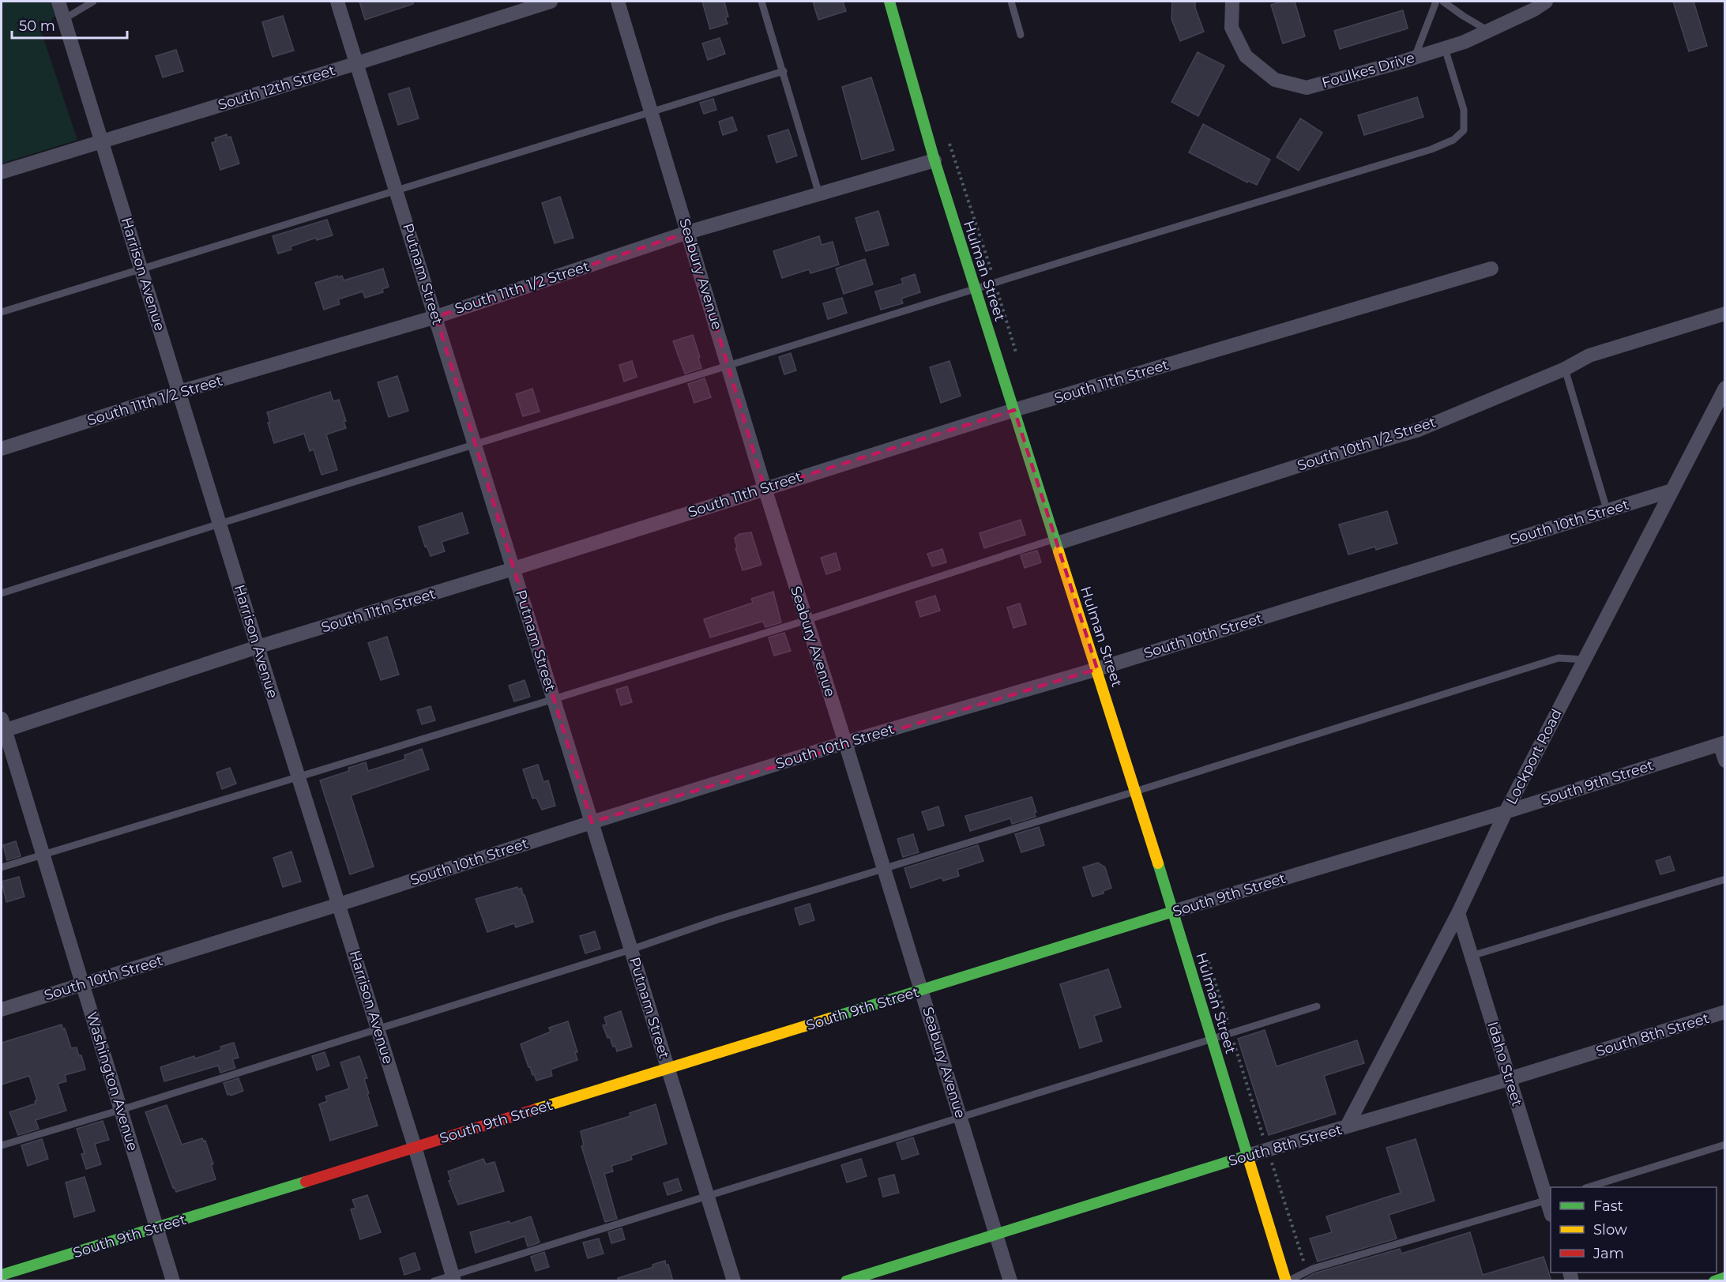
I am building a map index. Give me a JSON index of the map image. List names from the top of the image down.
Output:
{
  "streets": {
    "street": [
      "Foulkes Drive",
      "South 12th Street",
      "Hulman Street",
      "Harrison Avenue",
      "Putnam Street",
      "Seabury Avenue",
      "South 11th 1/2 Street",
      "South 11th Street",
      "South 10th 1/2 Street",
      "South 10th Street",
      "Lockport Road",
      "South 9th Street",
      "South 8th Street",
      "Idaho Street",
      "Washington Avenue"
    ]
  },
  "crossings": [
    ["South 12th Street", "Harrison Avenue"],
    ["South 12th Street", "Putnam Street"],
    ["Hulman Street", "South 11th 1/2 Street"],
    ["Hulman Street", "South 11th Street"],
    ["Hulman Street", "South 10th 1/2 Street"],
    ["Hulman Street", "South 10th Street"],
    ["Hulman Street", "South 9th Street"],
    ["Hulman Street", "South 8th Street"],
    ["Harrison Avenue", "South 11th 1/2 Street"],
    ["Harrison Avenue", "South 11th Street"],
    ["Harrison Avenue", "South 10th Street"],
    ["Harrison Avenue", "South 9th Street"],
    ["Putnam Street", "South 11th 1/2 Street"],
    ["Putnam Street", "South 11th Street"],
    ["Putnam Street", "South 10th Street"],
    ["Putnam Street", "South 9th Street"],
    ["Seabury Avenue", "South 11th 1/2 Street"],
    ["Seabury Avenue", "South 11th Street"],
    ["Seabury Avenue", "South 10th Street"],
    ["Seabury Avenue", "South 9th Street"],
    ["Seabury Avenue", "South 8th Street"],
    ["South 11th Street", "Washington Avenue"],
    ["South 10th Street", "Lockport Road"],
    ["South 10th Street", "Washington Avenue"],
    ["Lockport Road", "South 9th Street"],
    ["Lockport Road", "South 8th Street"],
    ["Lockport Road", "Idaho Street"],
    ["South 9th Street", "Washington Avenue"],
    ["South 8th Street", "Idaho Street"]
  ],
  "legend": ["Fast", "Slow", "Jam"],
  "scale_bar": "50 m"
}
